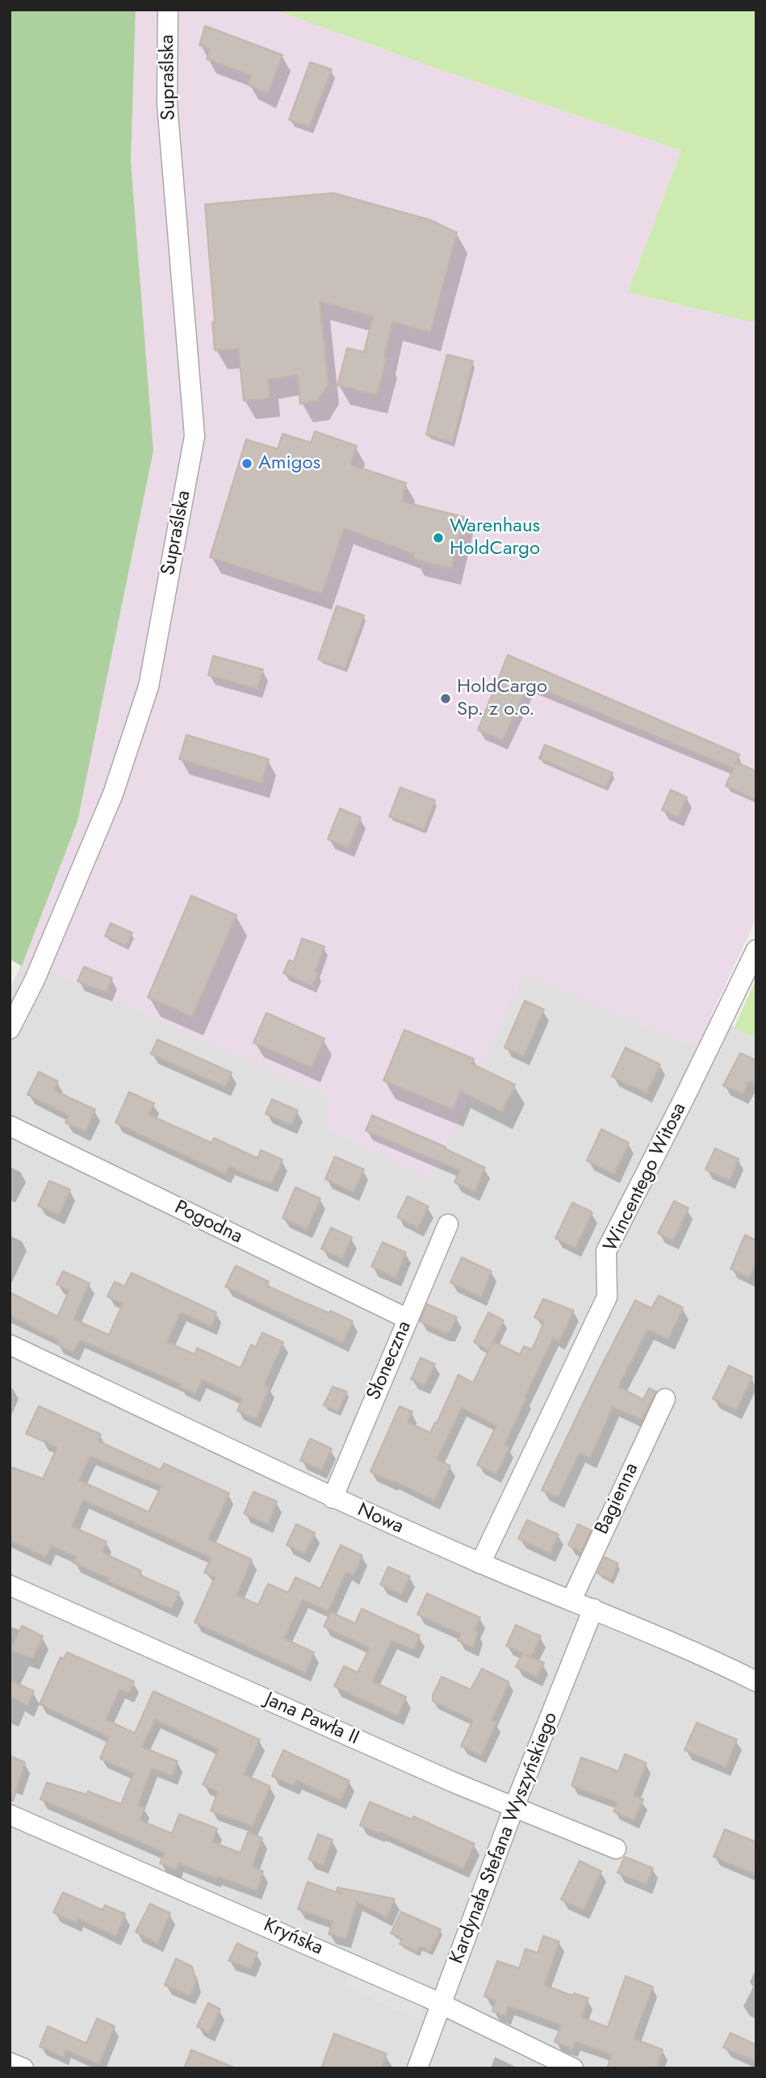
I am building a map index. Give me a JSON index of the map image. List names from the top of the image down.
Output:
{
  "streets": {
    "street": [
      "Supraślska",
      "Wincentego Witosa",
      "Pogodna",
      "Słoneczna",
      "Bagienna",
      "Nowa",
      "Jana Pawła II",
      "Kardynała Stefana Wyszyńskiego",
      "Kryńska"
    ]
  },
  "crossings": [
    ["Wincentego Witosa", "Nowa"],
    ["Pogodna", "Słoneczna"],
    ["Słoneczna", "Nowa"],
    ["Bagienna", "Nowa"],
    ["Nowa", "Kardynała Stefana Wyszyńskiego"],
    ["Jana Pawła II", "Kardynała Stefana Wyszyńskiego"],
    ["Kardynała Stefana Wyszyńskiego", "Kryńska"]
  ],
  "places": ["Amigos", "Warenhaus HoldCargo", "HoldCargo Sp. z o.o."]
}
